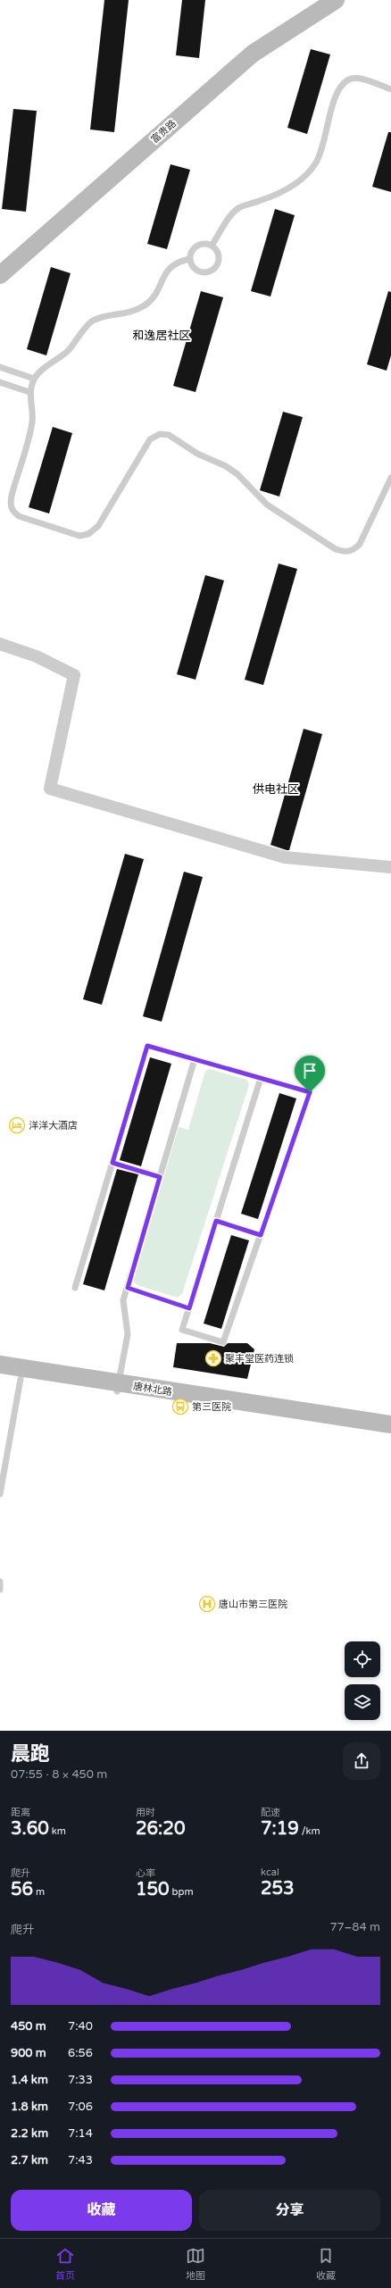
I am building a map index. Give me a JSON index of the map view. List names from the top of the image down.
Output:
{
  "streets": {
    "main road": ["富贵路", "唐林北路"]
  },
  "districts": ["和逸居社区", "供电社区"],
  "places": {
    "hotel": ["洋洋大酒店"],
    "pharmacy": ["聚丰堂医药连锁"],
    "bus stop": ["第三医院"],
    "hospital": ["唐山市第三医院"]
  },
  "page": {
    "heading": ["晨跑", "07:55 · 8 × 450 m"],
    "stats": [
      ["距离", "3.60 km"],
      ["用时", "26:20"],
      ["配速", "7:19 /km"],
      ["爬升", "56 m"],
      ["心率", "150 bpm"],
      ["kcal", "253"]
    ],
    "chart": ["爬升", "77–84 m"],
    "list": [
      {
        "name": "450 m",
        "note": "7:40"
      },
      {
        "name": "900 m",
        "note": "6:56"
      },
      {
        "name": "1.4 km",
        "note": "7:33"
      },
      {
        "name": "1.8 km",
        "note": "7:06"
      },
      {
        "name": "2.2 km",
        "note": "7:14"
      },
      {
        "name": "2.7 km",
        "note": "7:43"
      }
    ],
    "buttons": ["收藏", "分享"],
    "tabs": ["首页", "地图", "收藏"]
  }
}
